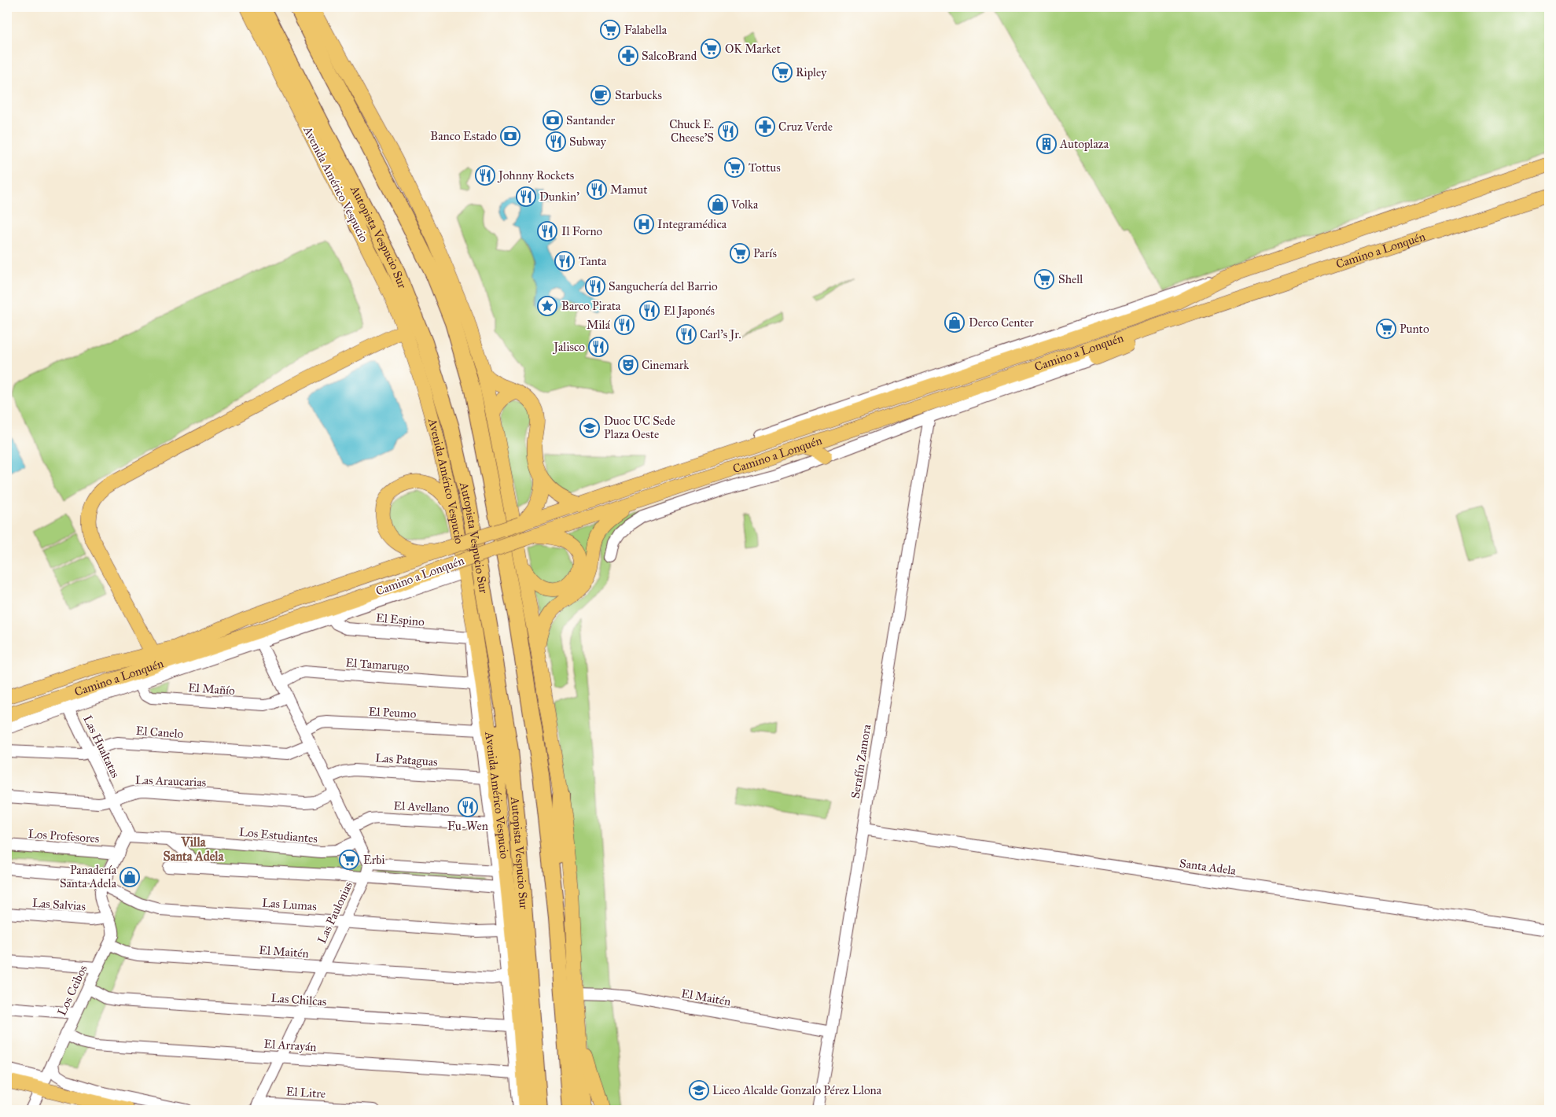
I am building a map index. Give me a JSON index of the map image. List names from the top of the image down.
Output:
{
  "streets": {
    "highway": ["Autopista Vespucio Sur"],
    "main road": ["Avenida Américo Vespucio", "Camino a Lonquén"],
    "street": [
      "El Espino",
      "El Tamarugo",
      "El Mañío",
      "El Peumo",
      "El Canelo",
      "Las Hualtatas",
      "Las Pataguas",
      "Serafín Zamora",
      "Las Araucarias",
      "El Avellano",
      "Los Estudiantes",
      "Los Profesores",
      "Santa Adela",
      "Las Salvias",
      "Las Lumas",
      "Las Paulonias",
      "El Maitén",
      "Los Ceibos",
      "Las Chilcas",
      "El Arrayán",
      "El Litre"
    ]
  },
  "crossings": [
    ["Avenida Américo Vespucio", "Camino a Lonquén"],
    ["Avenida Américo Vespucio", "El Espino"],
    ["Avenida Américo Vespucio", "El Tamarugo"],
    ["Avenida Américo Vespucio", "El Peumo"],
    ["Avenida Américo Vespucio", "Las Pataguas"],
    ["Avenida Américo Vespucio", "El Avellano"],
    ["Avenida Américo Vespucio", "Las Lumas"],
    ["Avenida Américo Vespucio", "El Maitén"],
    ["Avenida Américo Vespucio", "Las Chilcas"],
    ["Avenida Américo Vespucio", "El Arrayán"],
    ["Camino a Lonquén", "El Espino"],
    ["Camino a Lonquén", "El Mañío"],
    ["Camino a Lonquén", "Las Hualtatas"],
    ["Camino a Lonquén", "Serafín Zamora"],
    ["El Canelo", "Las Hualtatas"],
    ["Las Hualtatas", "Las Araucarias"],
    ["Las Hualtatas", "Los Estudiantes"],
    ["Serafín Zamora", "Santa Adela"],
    ["Serafín Zamora", "El Maitén"],
    ["Las Salvias", "Los Ceibos"],
    ["Las Lumas", "Las Paulonias"],
    ["Las Lumas", "Los Ceibos"],
    ["Las Paulonias", "El Maitén"],
    ["Las Paulonias", "Las Chilcas"],
    ["Las Paulonias", "El Arrayán"],
    ["Las Paulonias", "El Litre"],
    ["El Maitén", "Los Ceibos"],
    ["Los Ceibos", "Las Chilcas"],
    ["Los Ceibos", "El Arrayán"]
  ],
  "districts": ["Villa Santa Adela"],
  "places": {
    "supermarket": [
      "Falabella",
      "OK Market",
      "Ripley",
      "Tottus",
      "París",
      "Shell",
      "Punto",
      "Erbi"
    ],
    "pharmacy": ["SalcoBrand", "Cruz Verde"],
    "cafe": ["Starbucks"],
    "bank": ["Santander", "Banco Estado"],
    "restaurant": [
      "Chuck E. Cheese'S",
      "Subway",
      "Johnny Rockets",
      "Mamut",
      "Dunkin'",
      "Il Forno",
      "Tanta",
      "Sanguchería del Barrio",
      "El Japonés",
      "Milá",
      "Carl's Jr.",
      "Jalisco",
      "Fu-Wen"
    ],
    "building": ["Autoplaza"],
    "shop": ["Volka", "Derco Center", "Panadería Santa Adela"],
    "hospital": ["Integramédica"],
    "place": ["Barco Pirata"],
    "theatre": ["Cinemark"],
    "school or university": ["Duoc UC Sede Plaza Oeste", "Liceo Alcalde Gonzalo Pérez Llona"]
  }
}
